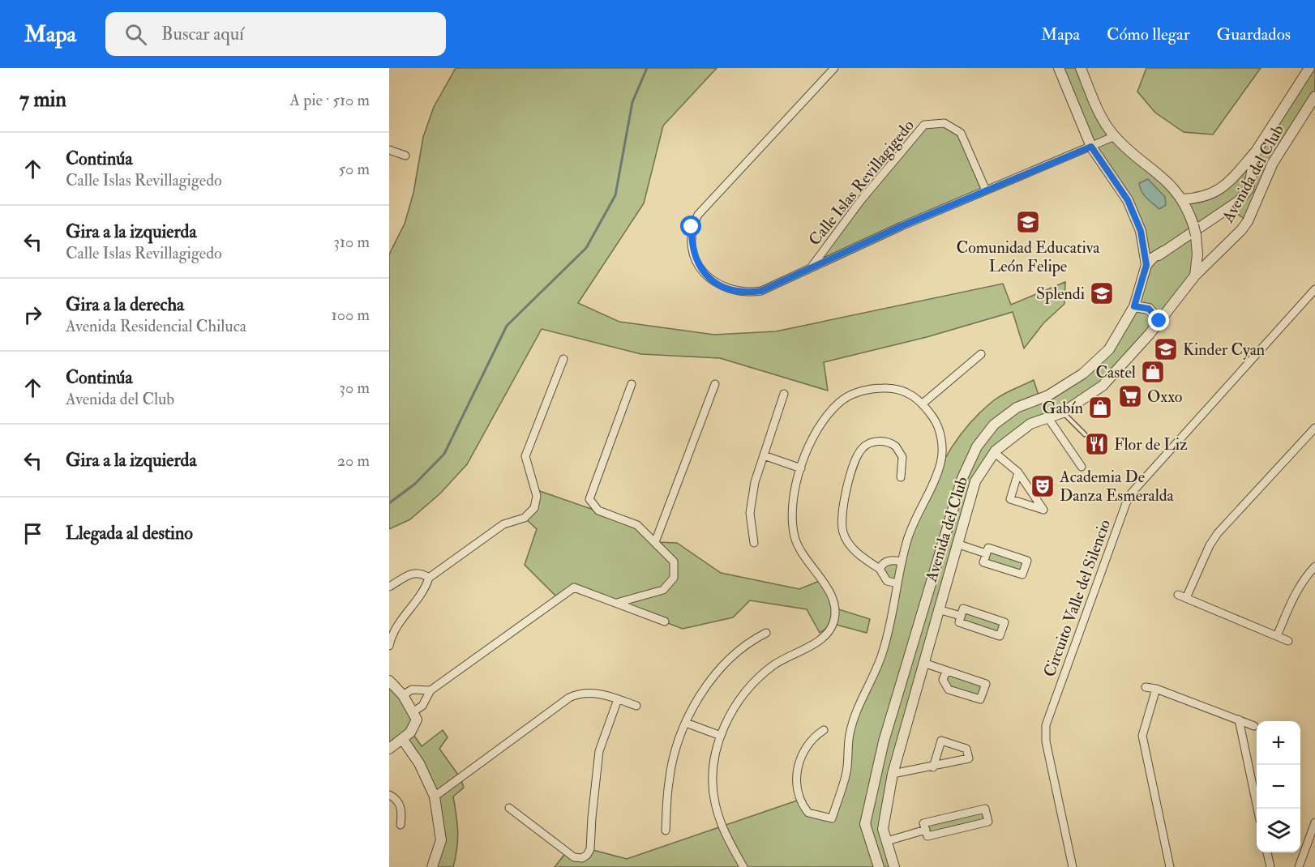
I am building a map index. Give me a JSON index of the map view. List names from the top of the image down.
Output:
{
  "streets": {
    "street": ["Avenida del Club", "Calle Islas Revillagigedo", "Circuito Valle del Silencio"]
  },
  "places": {
    "school or university": ["Comunidad Educativa León Felipe", "Splendi", "Kinder Cyan"],
    "shop": ["Castel", "Gabín"],
    "supermarket": ["Oxxo"],
    "restaurant": ["Flor de Liz"],
    "theatre": ["Academia De Danza Esmeralda"]
  },
  "page": {
    "header": "Mapa",
    "search": "Buscar aquí",
    "nav": ["Mapa", "Cómo llegar", "Guardados"],
    "heading": ["7 min", "A pie · 510 m"],
    "list": [
      ["Continúa", "Calle Islas Revillagigedo", "50 m"],
      ["Gira a la izquierda", "Calle Islas Revillagigedo", "310 m"],
      ["Gira a la derecha", "Avenida Residencial Chiluca", "100 m"],
      ["Continúa", "Avenida del Club", "30 m"],
      ["Gira a la izquierda", "20 m"],
      "Llegada al destino"
    ],
    "map_buttons": ["+", "−"]
  }
}
